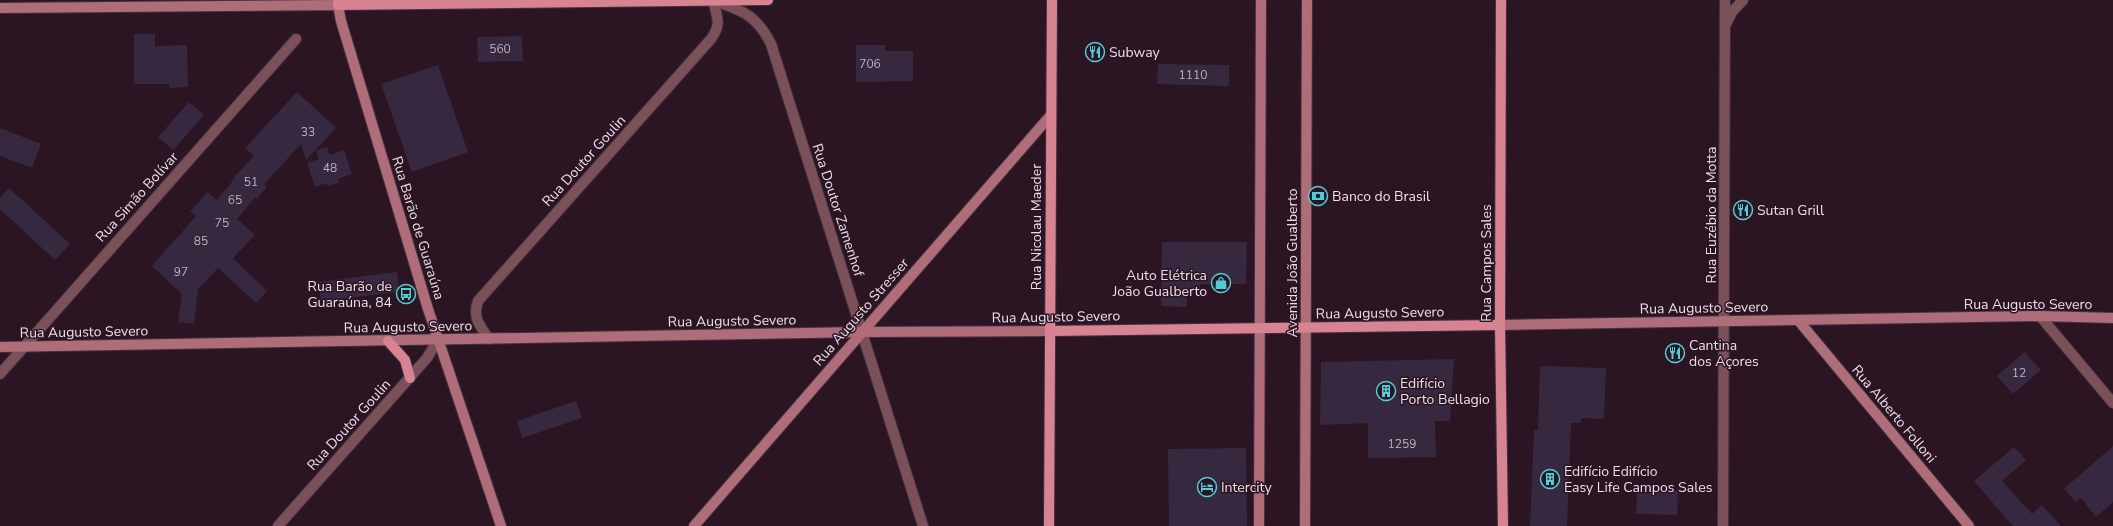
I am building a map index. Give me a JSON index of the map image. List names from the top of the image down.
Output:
{
  "streets": {
    "main road": ["Rua Nicolau Maeder", "Rua Campos Sales", "Rua Augusto Severo"],
    "street": [
      "Rua Doutor Goulin",
      "Rua Simão Bolívar",
      "Rua Doutor Zamenhof",
      "Rua Euzébio da Motta",
      "Rua Barão de Guaraúna",
      "Avenida João Gualberto",
      "Rua Augusto Stresser",
      "Rua Alberto Folloni"
    ]
  },
  "crossings": [
    ["Rua Doutor Goulin", "Rua Doutor Zamenhof"],
    ["Rua Doutor Goulin", "Rua Barão de Guaraúna"],
    ["Rua Doutor Goulin", "Rua Augusto Severo"],
    ["Rua Simão Bolívar", "Rua Augusto Severo"],
    ["Rua Doutor Zamenhof", "Rua Augusto Severo"],
    ["Rua Doutor Zamenhof", "Rua Augusto Stresser"],
    ["Rua Euzébio da Motta", "Rua Augusto Severo"],
    ["Rua Nicolau Maeder", "Rua Augusto Severo"],
    ["Rua Nicolau Maeder", "Rua Augusto Stresser"],
    ["Rua Barão de Guaraúna", "Rua Augusto Severo"],
    ["Avenida João Gualberto", "Rua Augusto Severo"],
    ["Rua Campos Sales", "Rua Augusto Severo"],
    ["Rua Augusto Severo", "Rua Augusto Stresser"],
    ["Rua Augusto Severo", "Rua Alberto Folloni"]
  ],
  "places": {
    "restaurant": ["Subway", "Sutan Grill", "Cantina dos Açores"],
    "bank": ["Banco do Brasil"],
    "shop": ["Auto Elétrica João Gualberto"],
    "bus stop": ["Rua Barão de Guaraúna, 84"],
    "building": ["Edifício Porto Bellagio", "Edifício Edifício Easy Life Campos Sales"],
    "hotel": ["Intercity"]
  },
  "house_numbers": [
    "560",
    "706",
    "1110",
    "33",
    "48",
    "51",
    "65",
    "75",
    "85",
    "97",
    "12",
    "1259"
  ]
}
